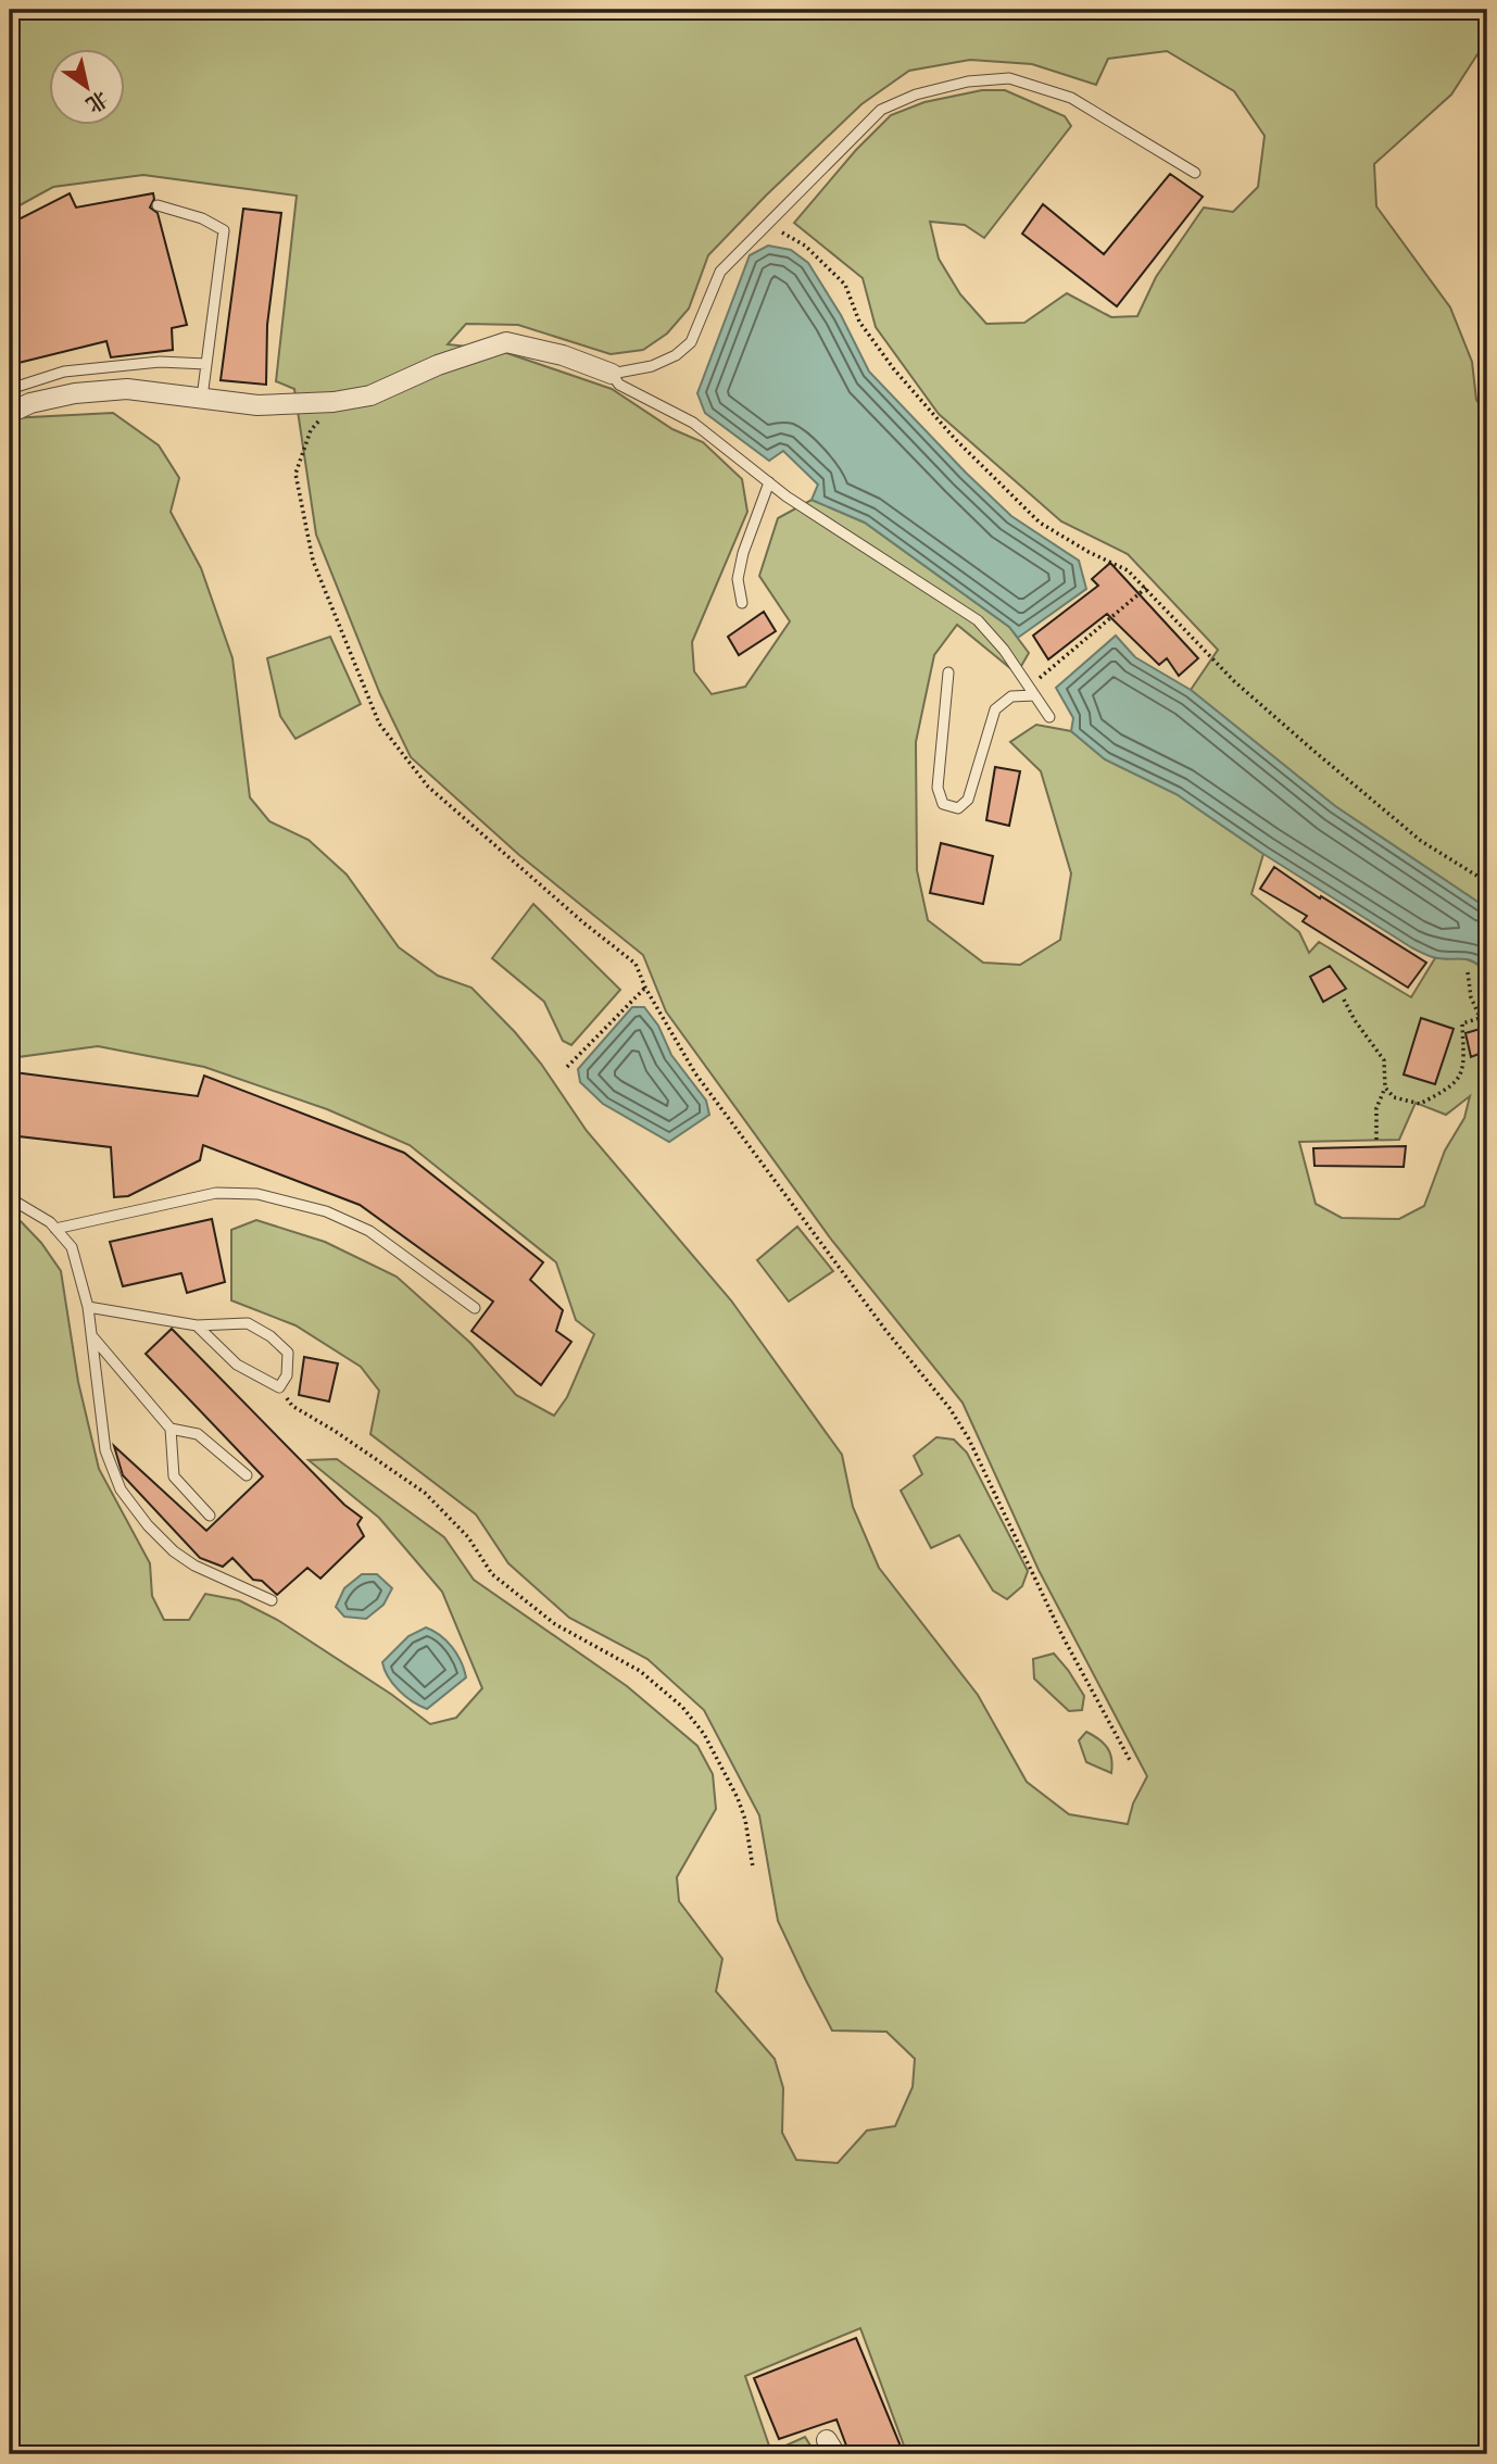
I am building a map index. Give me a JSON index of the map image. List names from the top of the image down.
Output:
{
  "north": "bottom right"
}
